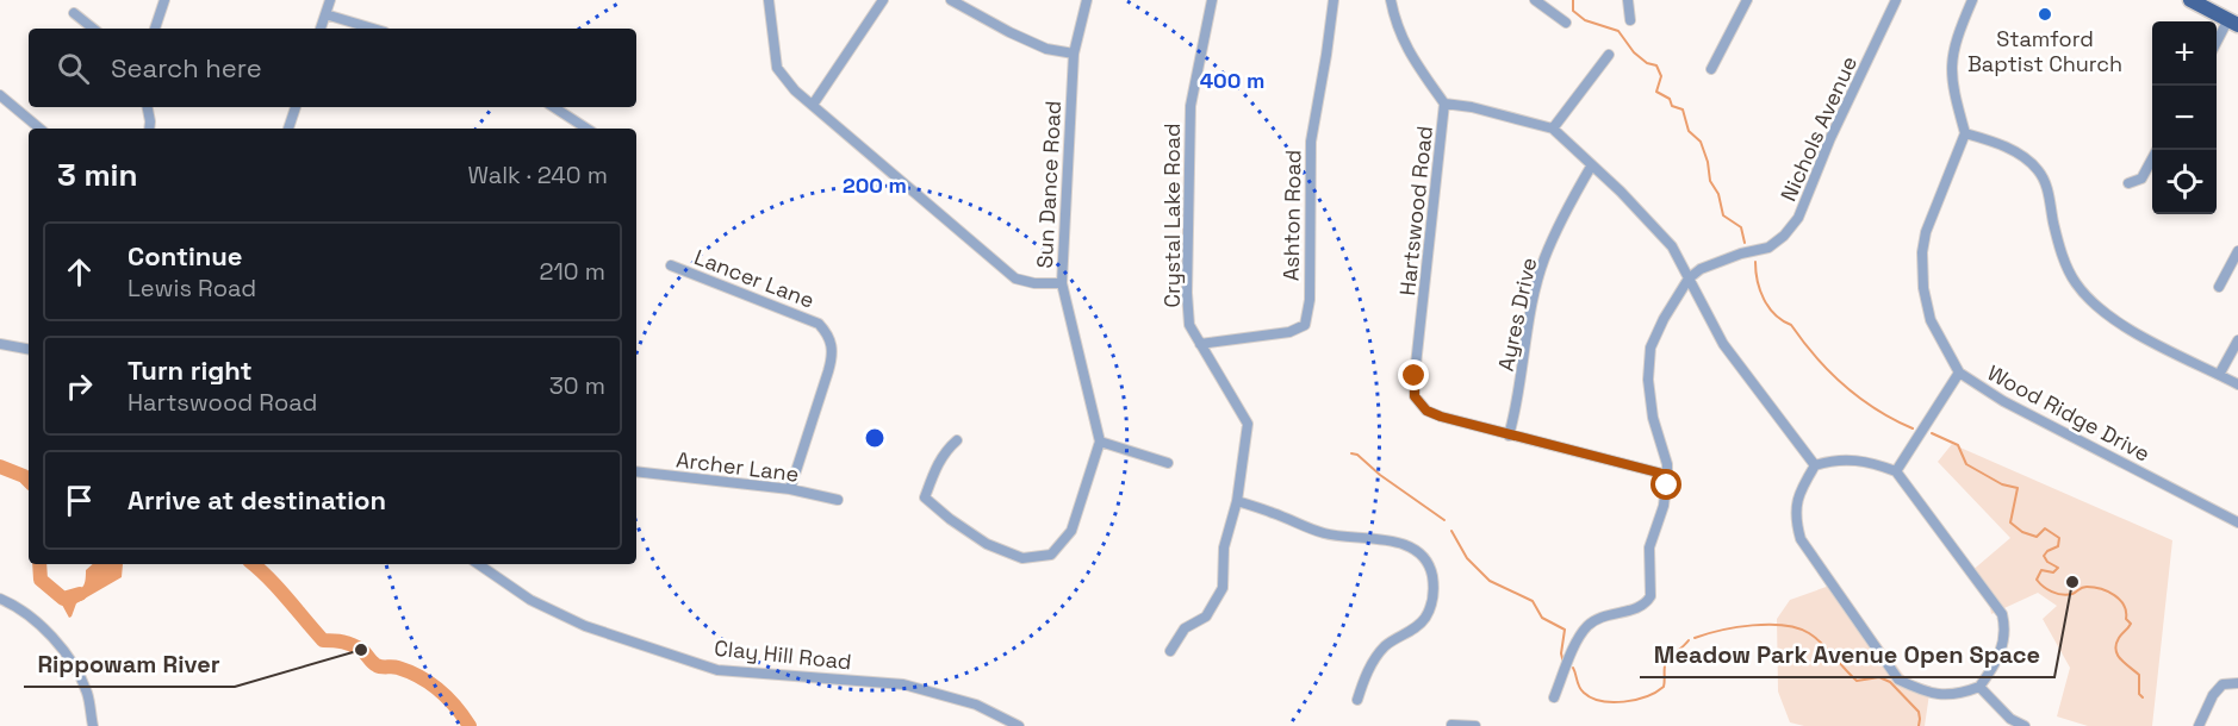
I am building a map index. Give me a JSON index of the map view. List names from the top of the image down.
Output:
{
  "streets": {
    "street": [
      "Nichols Avenue",
      "Sun Dance Road",
      "Hartswood Road",
      "Crystal Lake Road",
      "Ashton Road",
      "Lancer Lane",
      "Ayres Drive",
      "Wood Ridge Drive",
      "Archer Lane",
      "Clay Hill Road"
    ]
  },
  "crossings": [
    ["Hartswood Road", "Ayres Drive"],
    ["Crystal Lake Road", "Ashton Road"],
    ["Lancer Lane", "Archer Lane"]
  ],
  "places": ["Stamford Baptist Church", "Meadow Park Avenue Open Space", "Rippowam River"],
  "page": {
    "map_buttons": ["+", "−"],
    "search": "Search here",
    "heading": ["3 min", "Walk · 240 m"],
    "list": [
      ["Continue", "Lewis Road", "210 m"],
      ["Turn right", "Hartswood Road", "30 m"],
      "Arrive at destination"
    ]
  },
  "rings": ["400 m", "200 m"]
}
